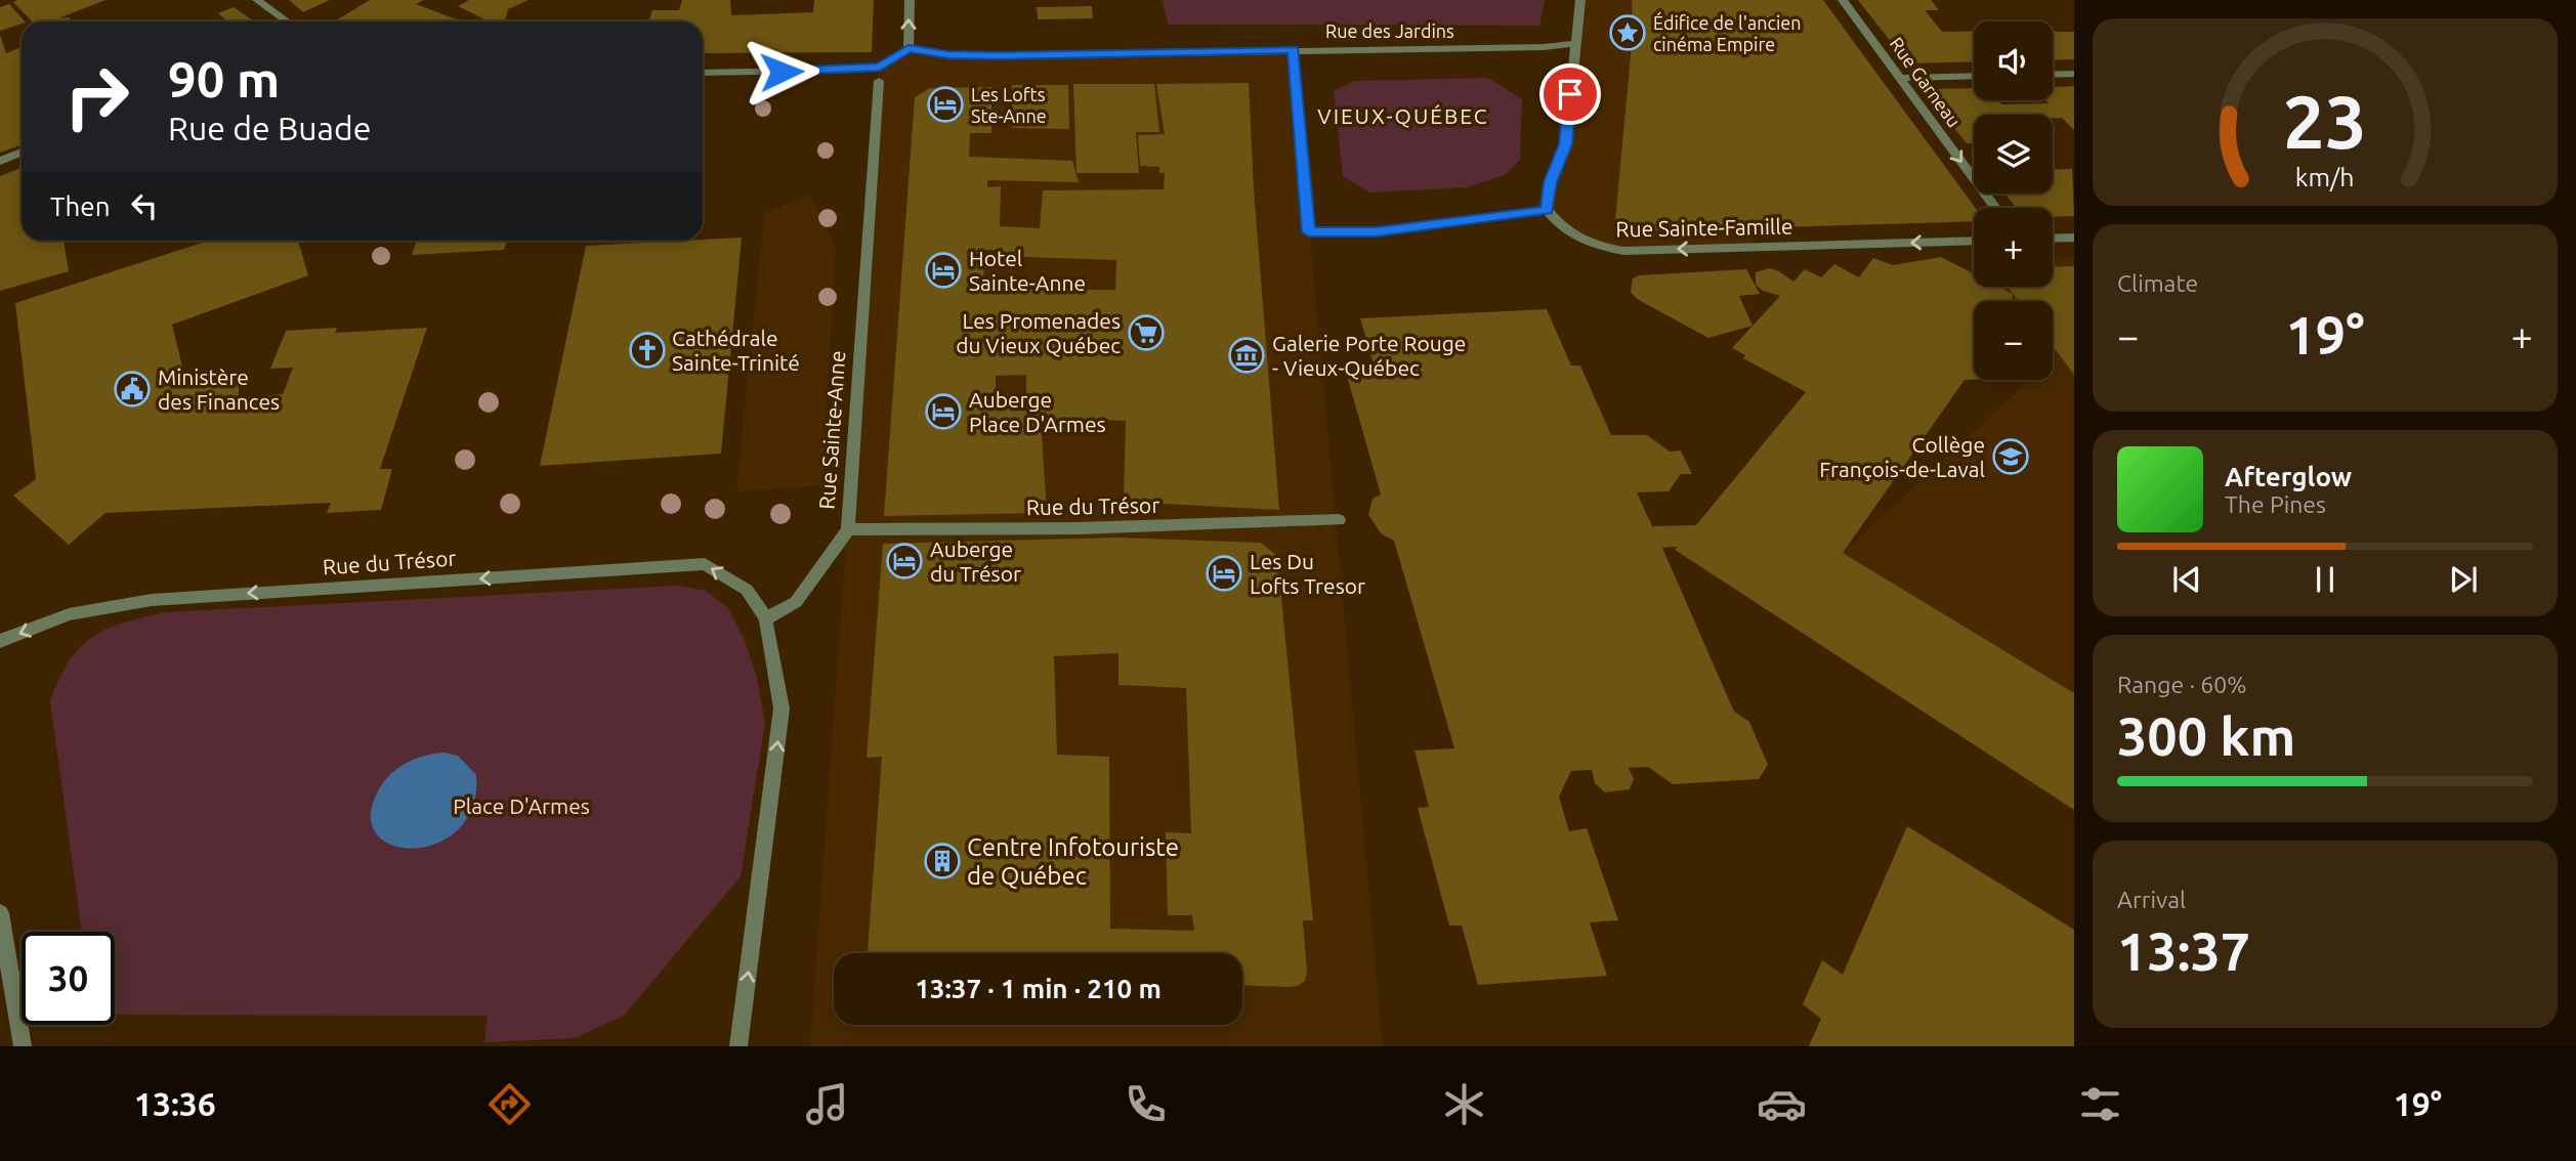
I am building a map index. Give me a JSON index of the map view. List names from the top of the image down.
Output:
{
  "streets": {
    "street": [
      "Rue des Jardins",
      "Rue Garneau",
      "Rue Sainte-Famille",
      "Rue Sainte-Anne",
      "Rue du Trésor"
    ]
  },
  "crossings": [
    ["Rue Sainte-Anne", "Rue du Trésor"]
  ],
  "one_way": ["Rue Garneau", "Rue Sainte-Famille", "Rue du Trésor"],
  "districts": ["VIEUX-QUÉBEC"],
  "parks": ["Place D'Armes"],
  "places": {
    "place": ["Édifice de l'ancien cinéma Empire"],
    "hotel": [
      "Les Lofts Ste-Anne",
      "Hotel Sainte-Anne",
      "Auberge Place D'Armes",
      "Auberge du Trésor",
      "Les Du Lofts Tresor"
    ],
    "supermarket": ["Les Promenades du Vieux Québec"],
    "church": ["Cathédrale Sainte-Trinité"],
    "museum": ["Galerie Porte Rouge - Vieux-Québec"],
    "public building": ["Ministère des Finances"],
    "school or university": ["Collège François-de-Laval"],
    "building": ["Centre Infotouriste de Québec"]
  },
  "page": {
    "map_buttons": ["+", "−"],
    "turn": ["90 m", "Rue de Buade"],
    "then": "Then",
    "tile": [
      "Climate",
      ["Range · 60%", "300 km"],
      ["Arrival", "13:37"]
    ],
    "heat": ["−", "19°", "+"],
    "song": ["Afterglow", "The Pines"],
    "limit": "30",
    "trip": "13:37 · 1 min · 210 m",
    "tabs": ["13:36", "19°"],
    "gauge": ["23", "km/h"]
  }
}
